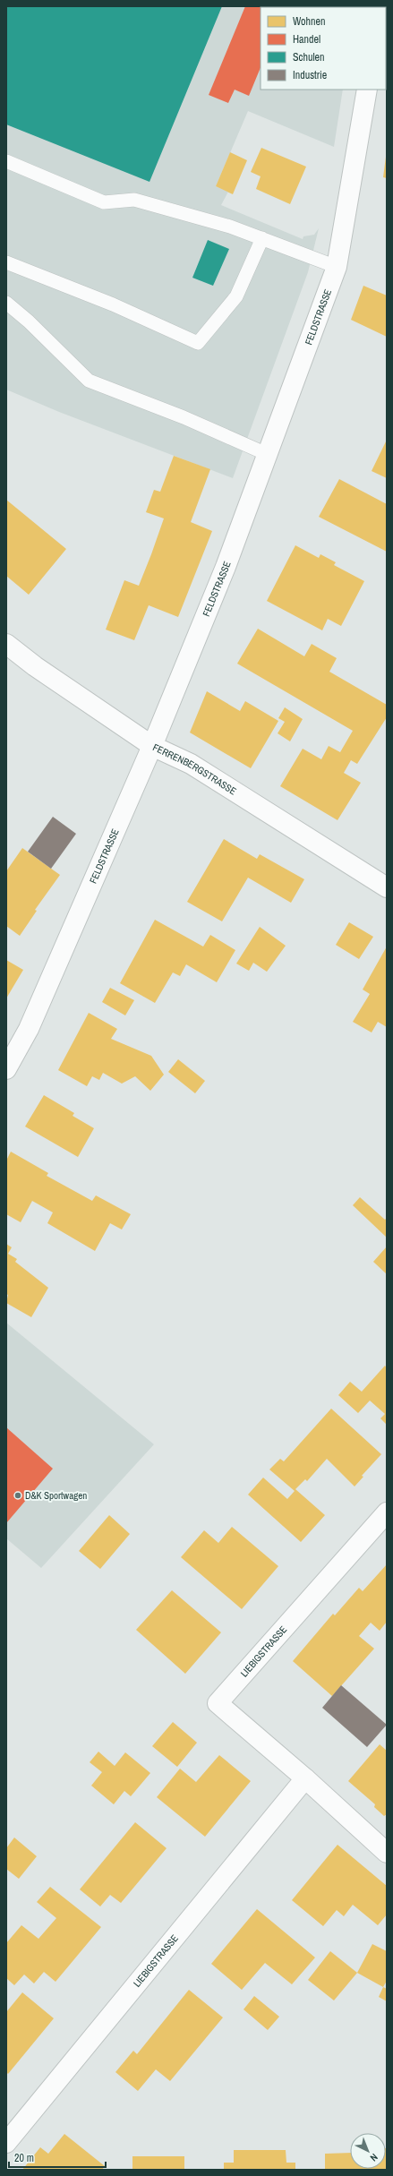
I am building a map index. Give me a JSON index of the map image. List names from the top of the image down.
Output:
{
  "streets": {
    "street": ["FELDSTRASSE", "FERRENBERGSTRASSE", "LIEBIGSTRASSE"]
  },
  "crossings": [
    ["FELDSTRASSE", "FERRENBERGSTRASSE"]
  ],
  "places": ["D&K Sportwagen"],
  "legend": [
    "Wohnen",
    "Handel",
    "Schulen",
    "Industrie"
  ],
  "scale_bar": "20 m",
  "north": "bottom right"
}
